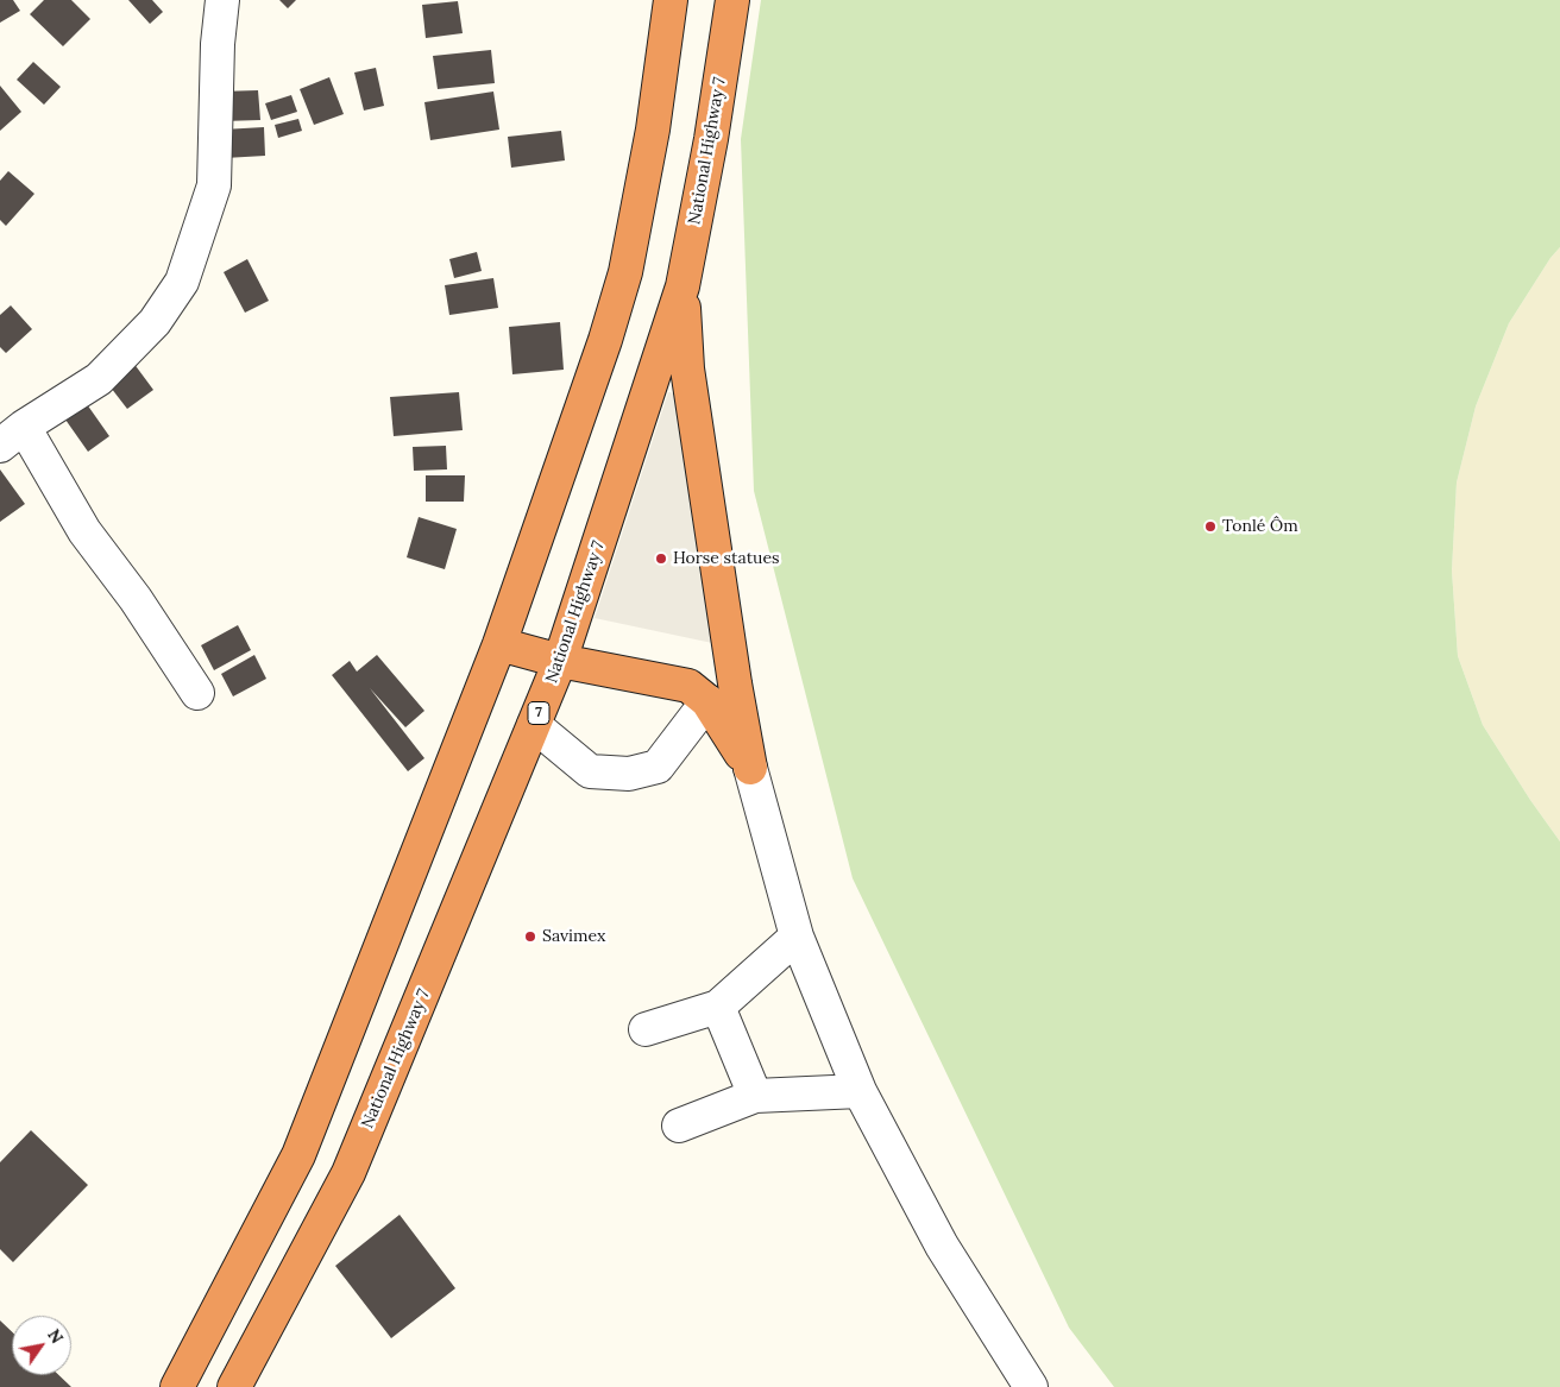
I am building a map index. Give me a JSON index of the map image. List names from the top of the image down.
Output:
{
  "streets": {
    "highway": ["National Highway 7", "7"]
  },
  "places": ["Tonlé Ôm", "Horse statues", "Savimex"],
  "north": "top right"
}
